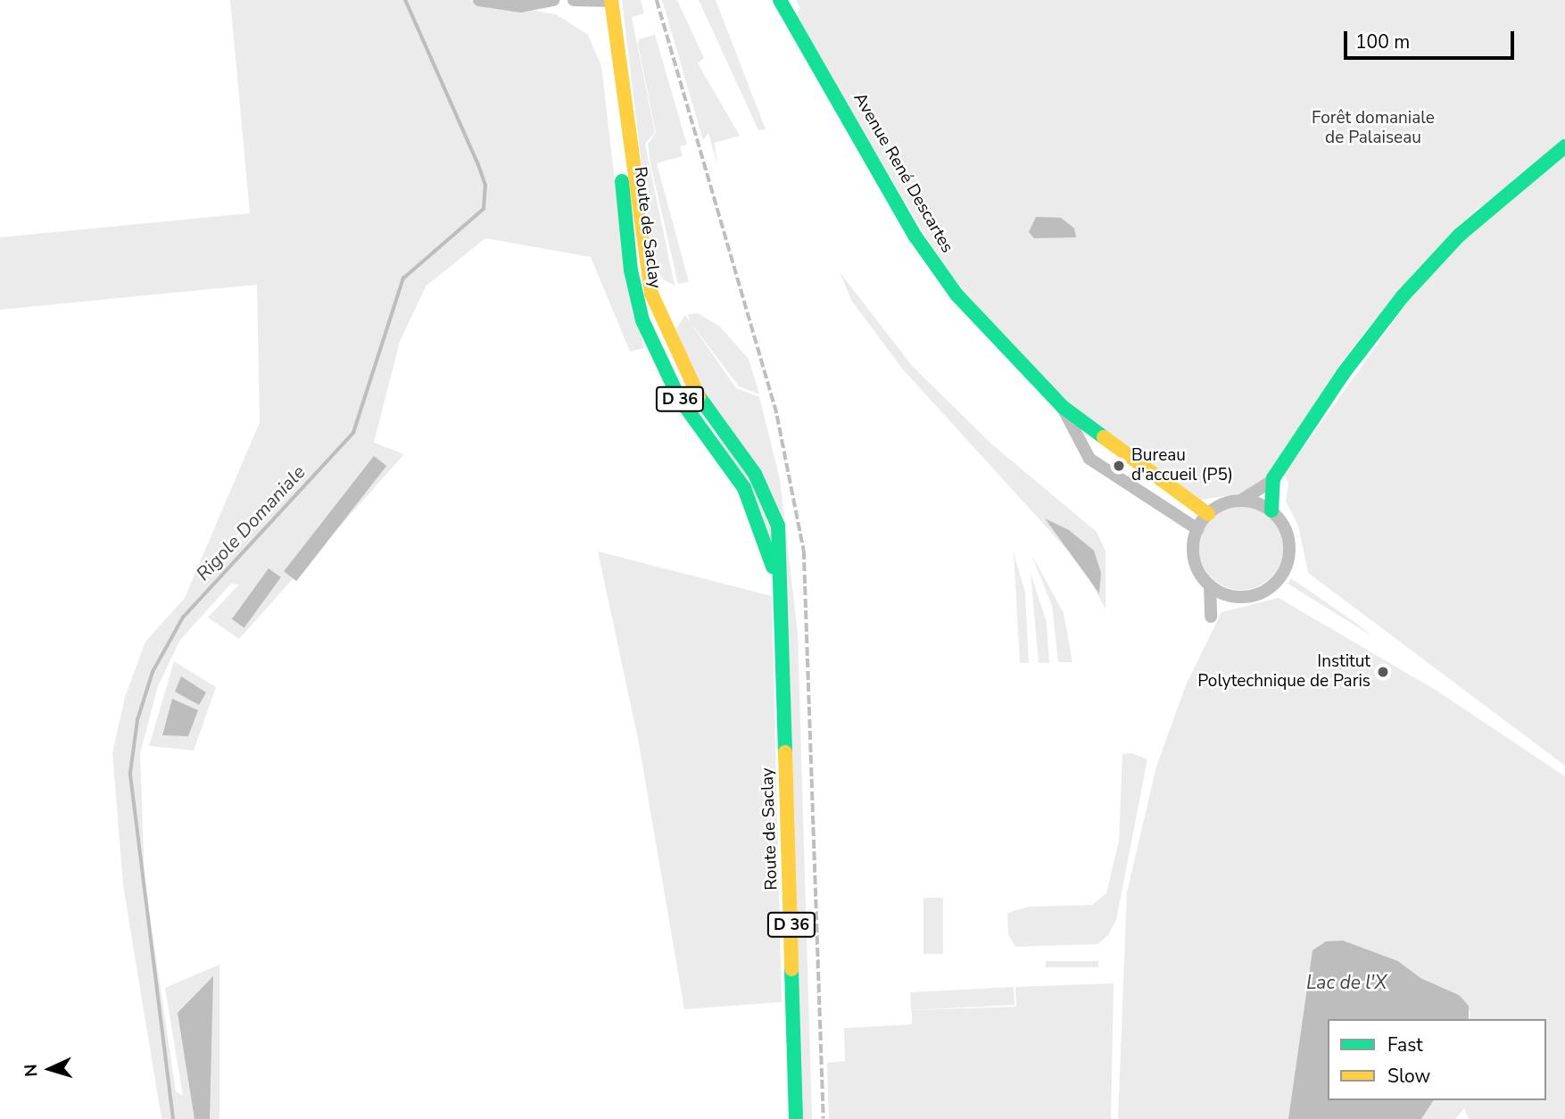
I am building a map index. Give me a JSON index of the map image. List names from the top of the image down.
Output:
{
  "streets": {
    "street": ["Avenue René Descartes", "Route de Saclay", "D 36"]
  },
  "water": ["Rigole Domaniale", "Lac de l'X"],
  "parks": ["Forêt domaniale de Palaiseau"],
  "places": ["Bureau d'accueil (P5)", "Institut Polytechnique de Paris"],
  "legend": ["Fast", "Slow"],
  "scale_bar": "100 m",
  "north": "left"
}
